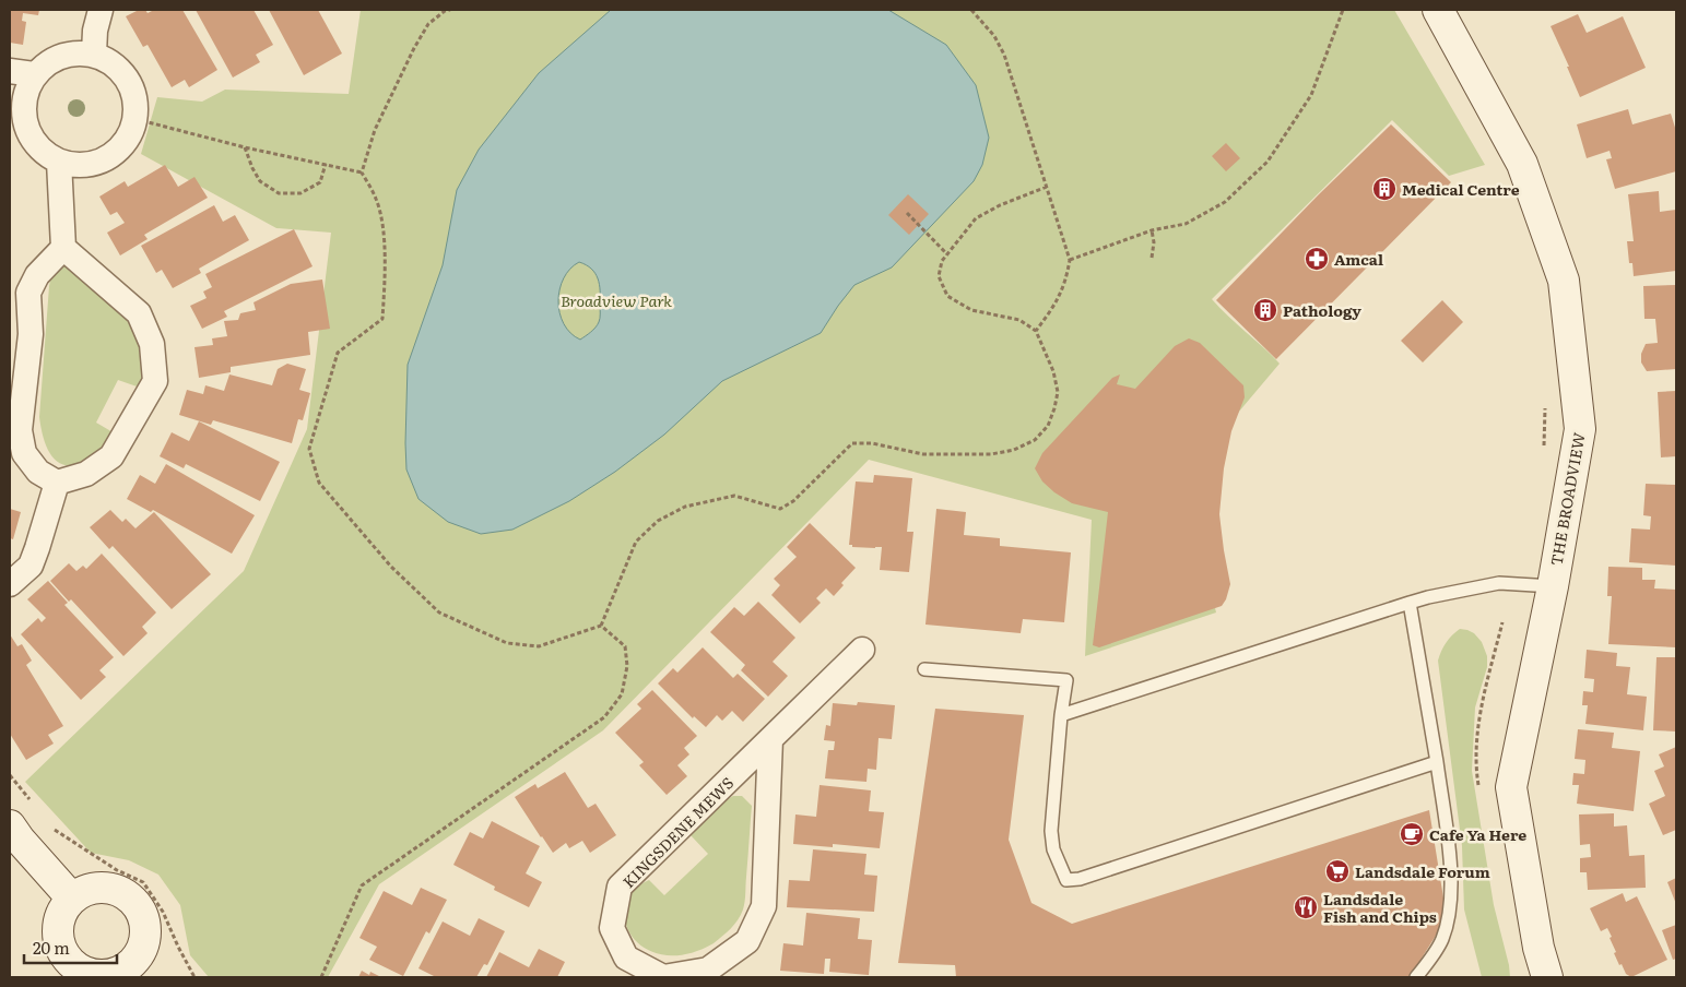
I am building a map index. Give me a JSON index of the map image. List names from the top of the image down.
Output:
{
  "streets": {
    "street": ["THE BROADVIEW", "KINGSDENE MEWS"]
  },
  "parks": ["Broadview Park"],
  "places": {
    "building": ["Medical Centre", "Pathology"],
    "pharmacy": ["Amcal"],
    "cafe": ["Cafe Ya Here"],
    "supermarket": ["Landsdale Forum"],
    "restaurant": ["Landsdale Fish and Chips"]
  },
  "scale_bar": "20 m"
}
